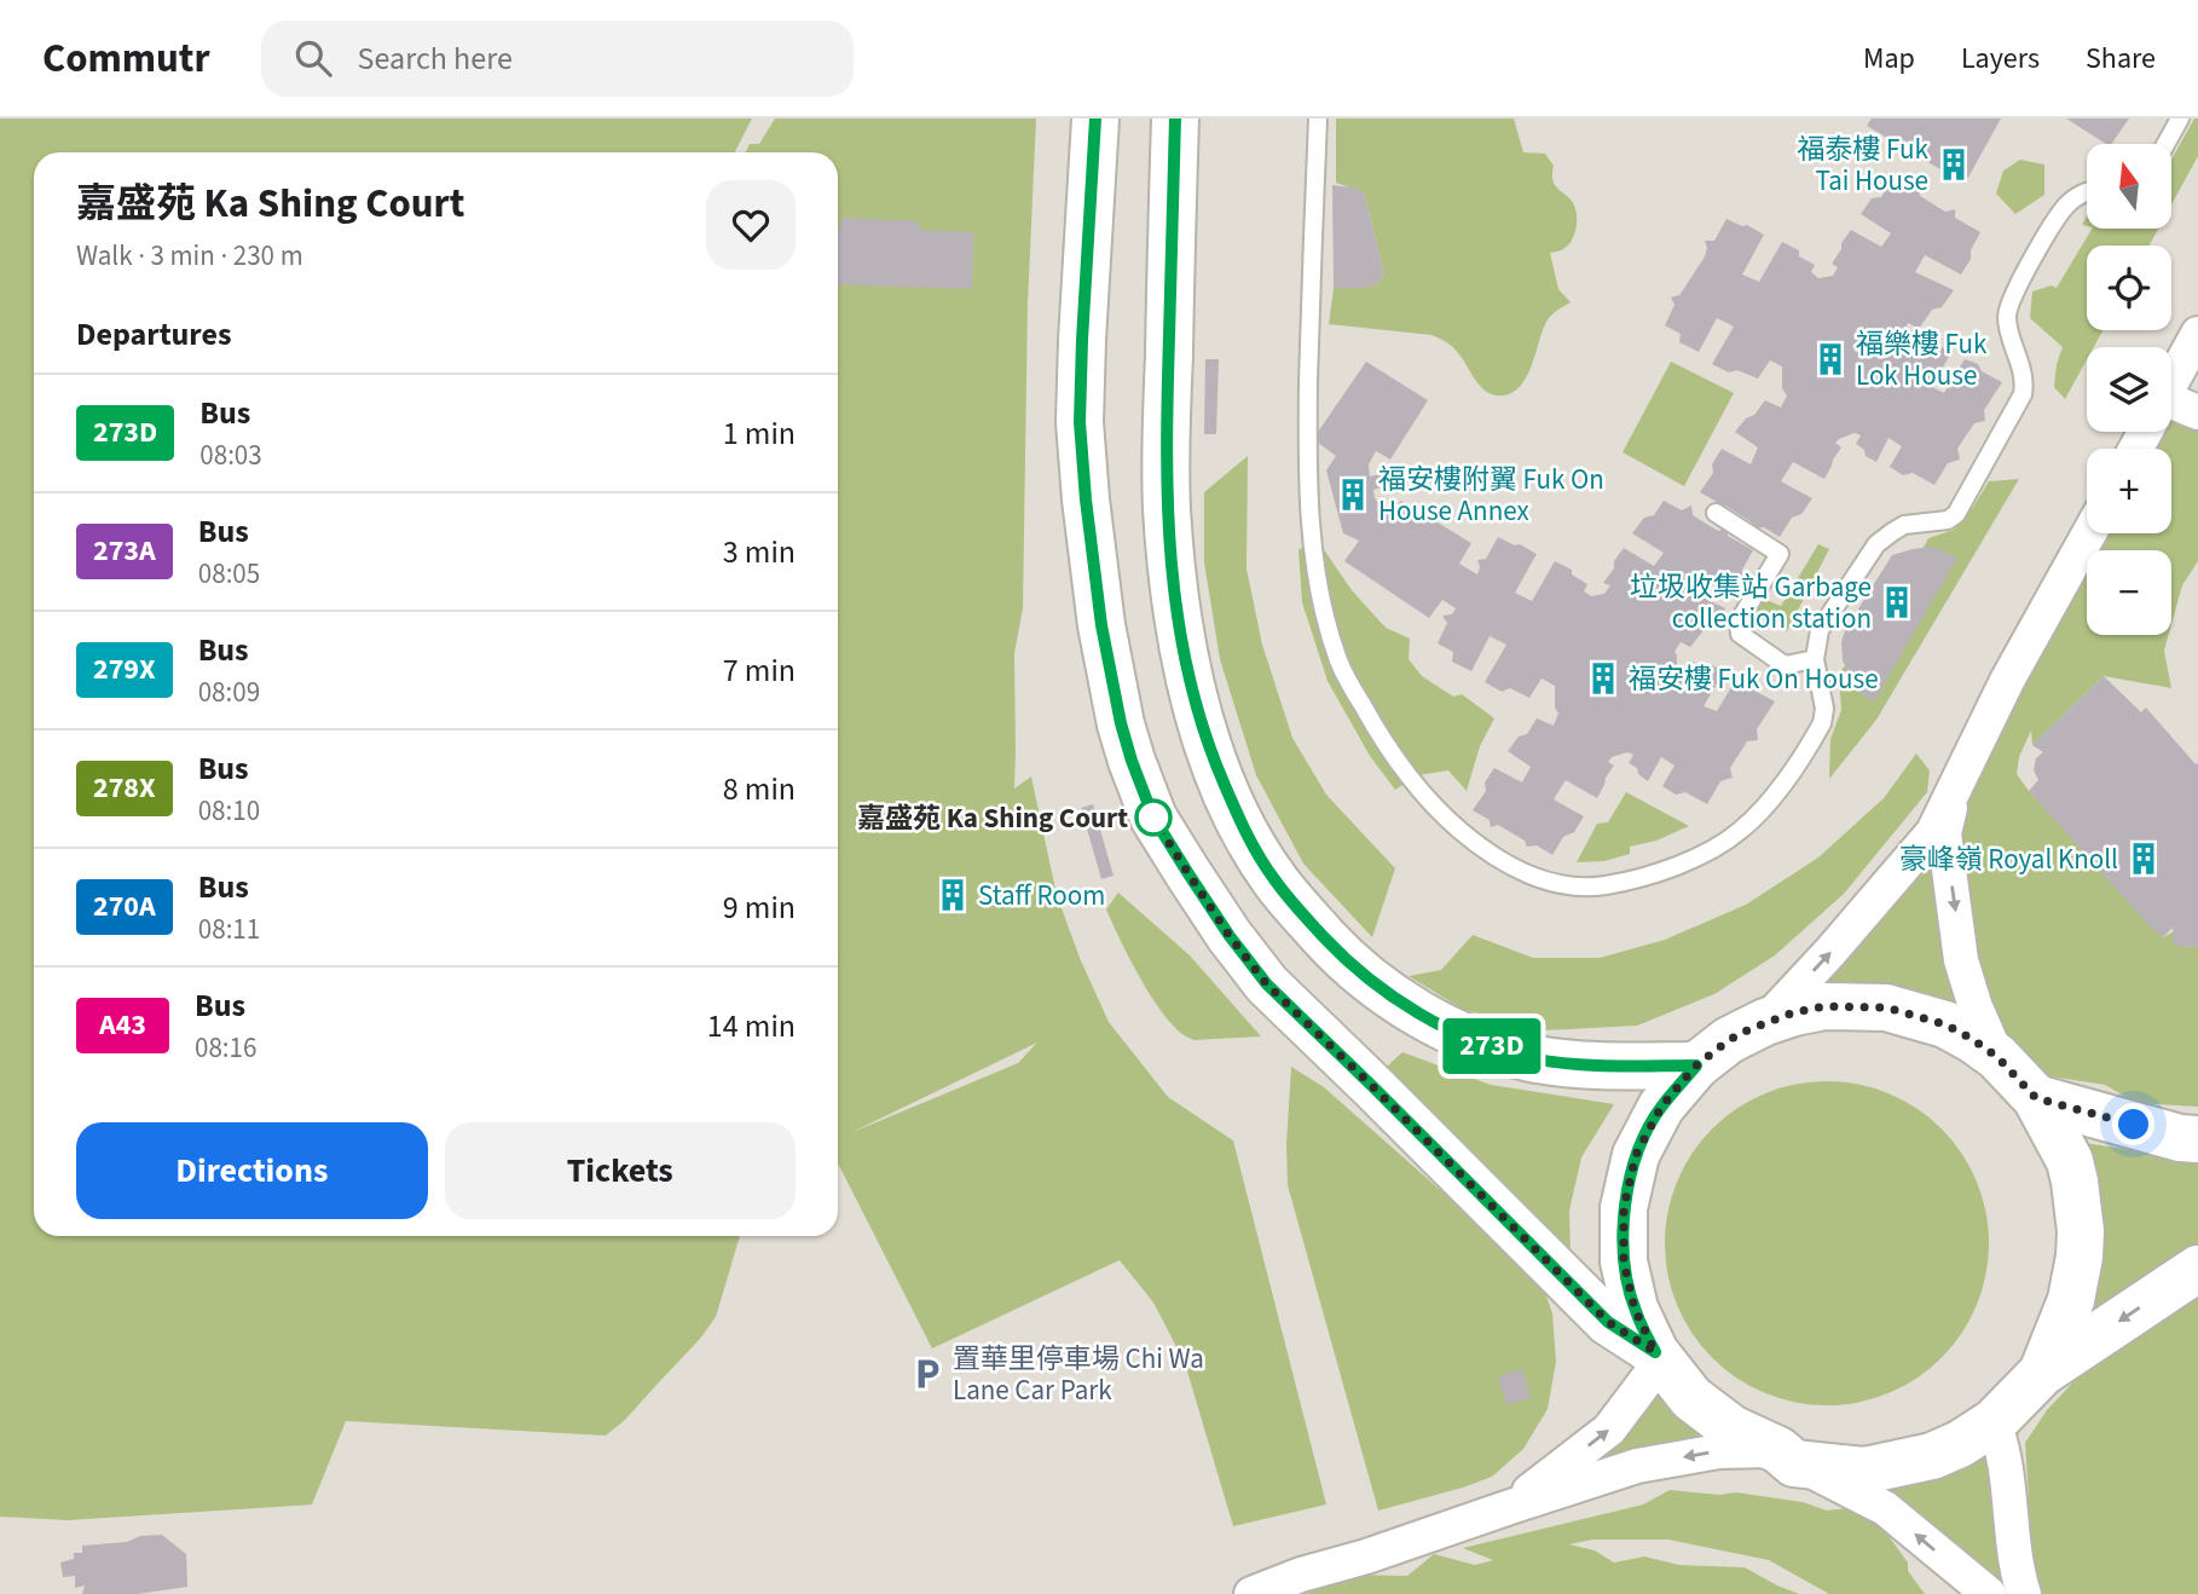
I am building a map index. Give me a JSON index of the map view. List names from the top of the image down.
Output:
{
  "places": {
    "building": [
      "福泰樓 Fuk Tai House",
      "福樂樓 Fuk Lok House",
      "福安樓附翼 Fuk On House Annex",
      "垃圾收集站 Garbage collection station",
      "福安樓 Fuk On House",
      "豪峰嶺 Royal Knoll",
      "Staff Room"
    ],
    "other": ["嘉盛苑 Ka Shing Court"],
    "parking": ["置華里停車場 Chi Wa Lane Car Park"]
  },
  "lines": ["bus line 273D"],
  "north": "top",
  "page": {
    "header": "Commutr",
    "search": "Search here",
    "nav": ["Map", "Layers", "Share"],
    "on_map": "273D",
    "map_buttons": ["+", "−"],
    "heading": [
      ["嘉盛苑 Ka Shing Court", "Walk · 3 min · 230 m"],
      "Departures"
    ],
    "list": [
      {
        "mark": "273D",
        "name": "Bus",
        "note": "08:03",
        "value": "1 min"
      },
      {
        "mark": "273A",
        "name": "Bus",
        "note": "08:05",
        "value": "3 min"
      },
      {
        "mark": "279X",
        "name": "Bus",
        "note": "08:09",
        "value": "7 min"
      },
      {
        "mark": "278X",
        "name": "Bus",
        "note": "08:10",
        "value": "8 min"
      },
      {
        "mark": "270A",
        "name": "Bus",
        "note": "08:11",
        "value": "9 min"
      },
      {
        "mark": "A43",
        "name": "Bus",
        "note": "08:16",
        "value": "14 min"
      }
    ],
    "buttons": ["Directions", "Tickets"]
  }
}
